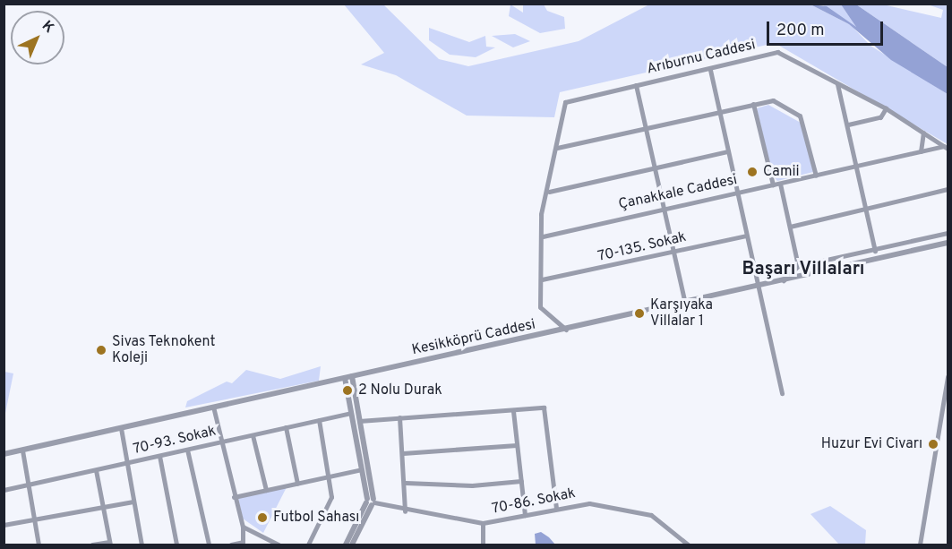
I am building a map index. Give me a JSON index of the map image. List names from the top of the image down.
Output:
{
  "streets": {
    "street": [
      "Arıburnu Caddesi",
      "Çanakkale Caddesi",
      "70-135. Sokak",
      "Kesikköprü Caddesi",
      "70-93. Sokak",
      "70-86. Sokak"
    ]
  },
  "crossings": [
    ["Arıburnu Caddesi", "Çanakkale Caddesi"]
  ],
  "districts": ["Başarı Villaları"],
  "places": [
    "Camii",
    "Karşıyaka Villalar 1",
    "Sivas Teknokent Koleji",
    "2 Nolu Durak",
    "Huzur Evi Civarı",
    "Futbol Sahası"
  ],
  "scale_bar": "200 m",
  "north": "top right"
}
